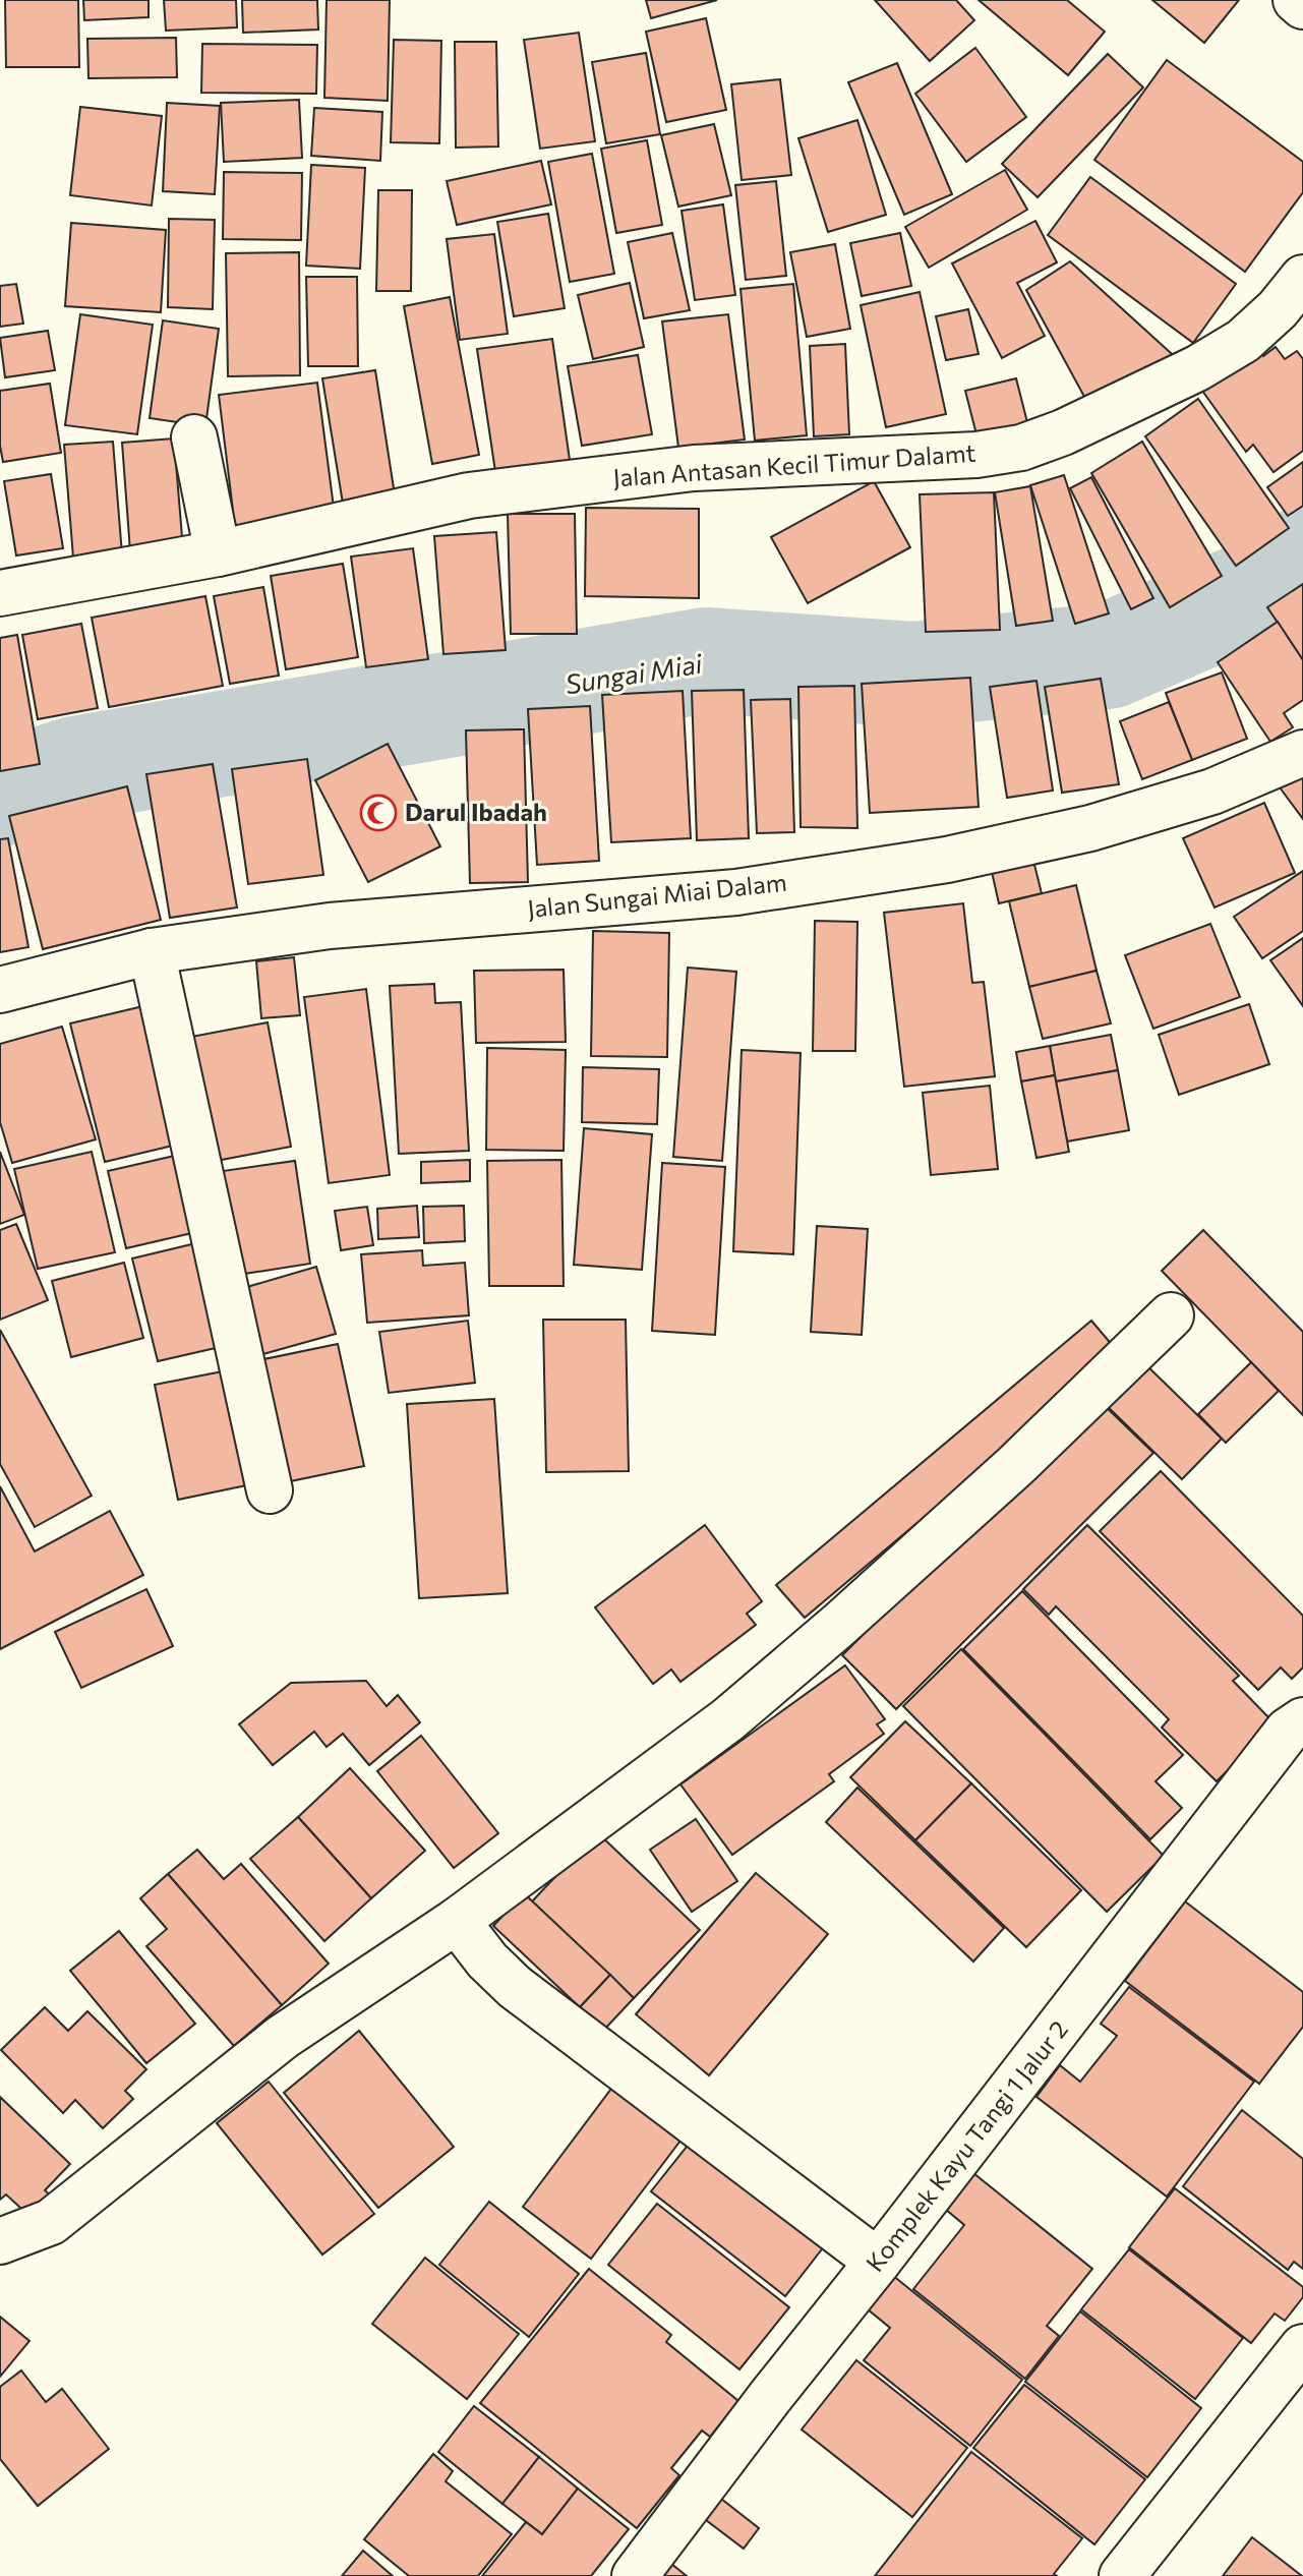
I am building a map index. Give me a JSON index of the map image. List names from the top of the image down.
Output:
{
  "streets": {
    "street": ["Jalan Antasan Kecil Timur Dalamt", "Jalan Sungai Miai Dalam", "Komplek Kayu Tangi 1 Jalur 2"]
  },
  "water": ["Sungai Miai"],
  "places": {
    "mosque": ["Darul Ibadah"]
  }
}
